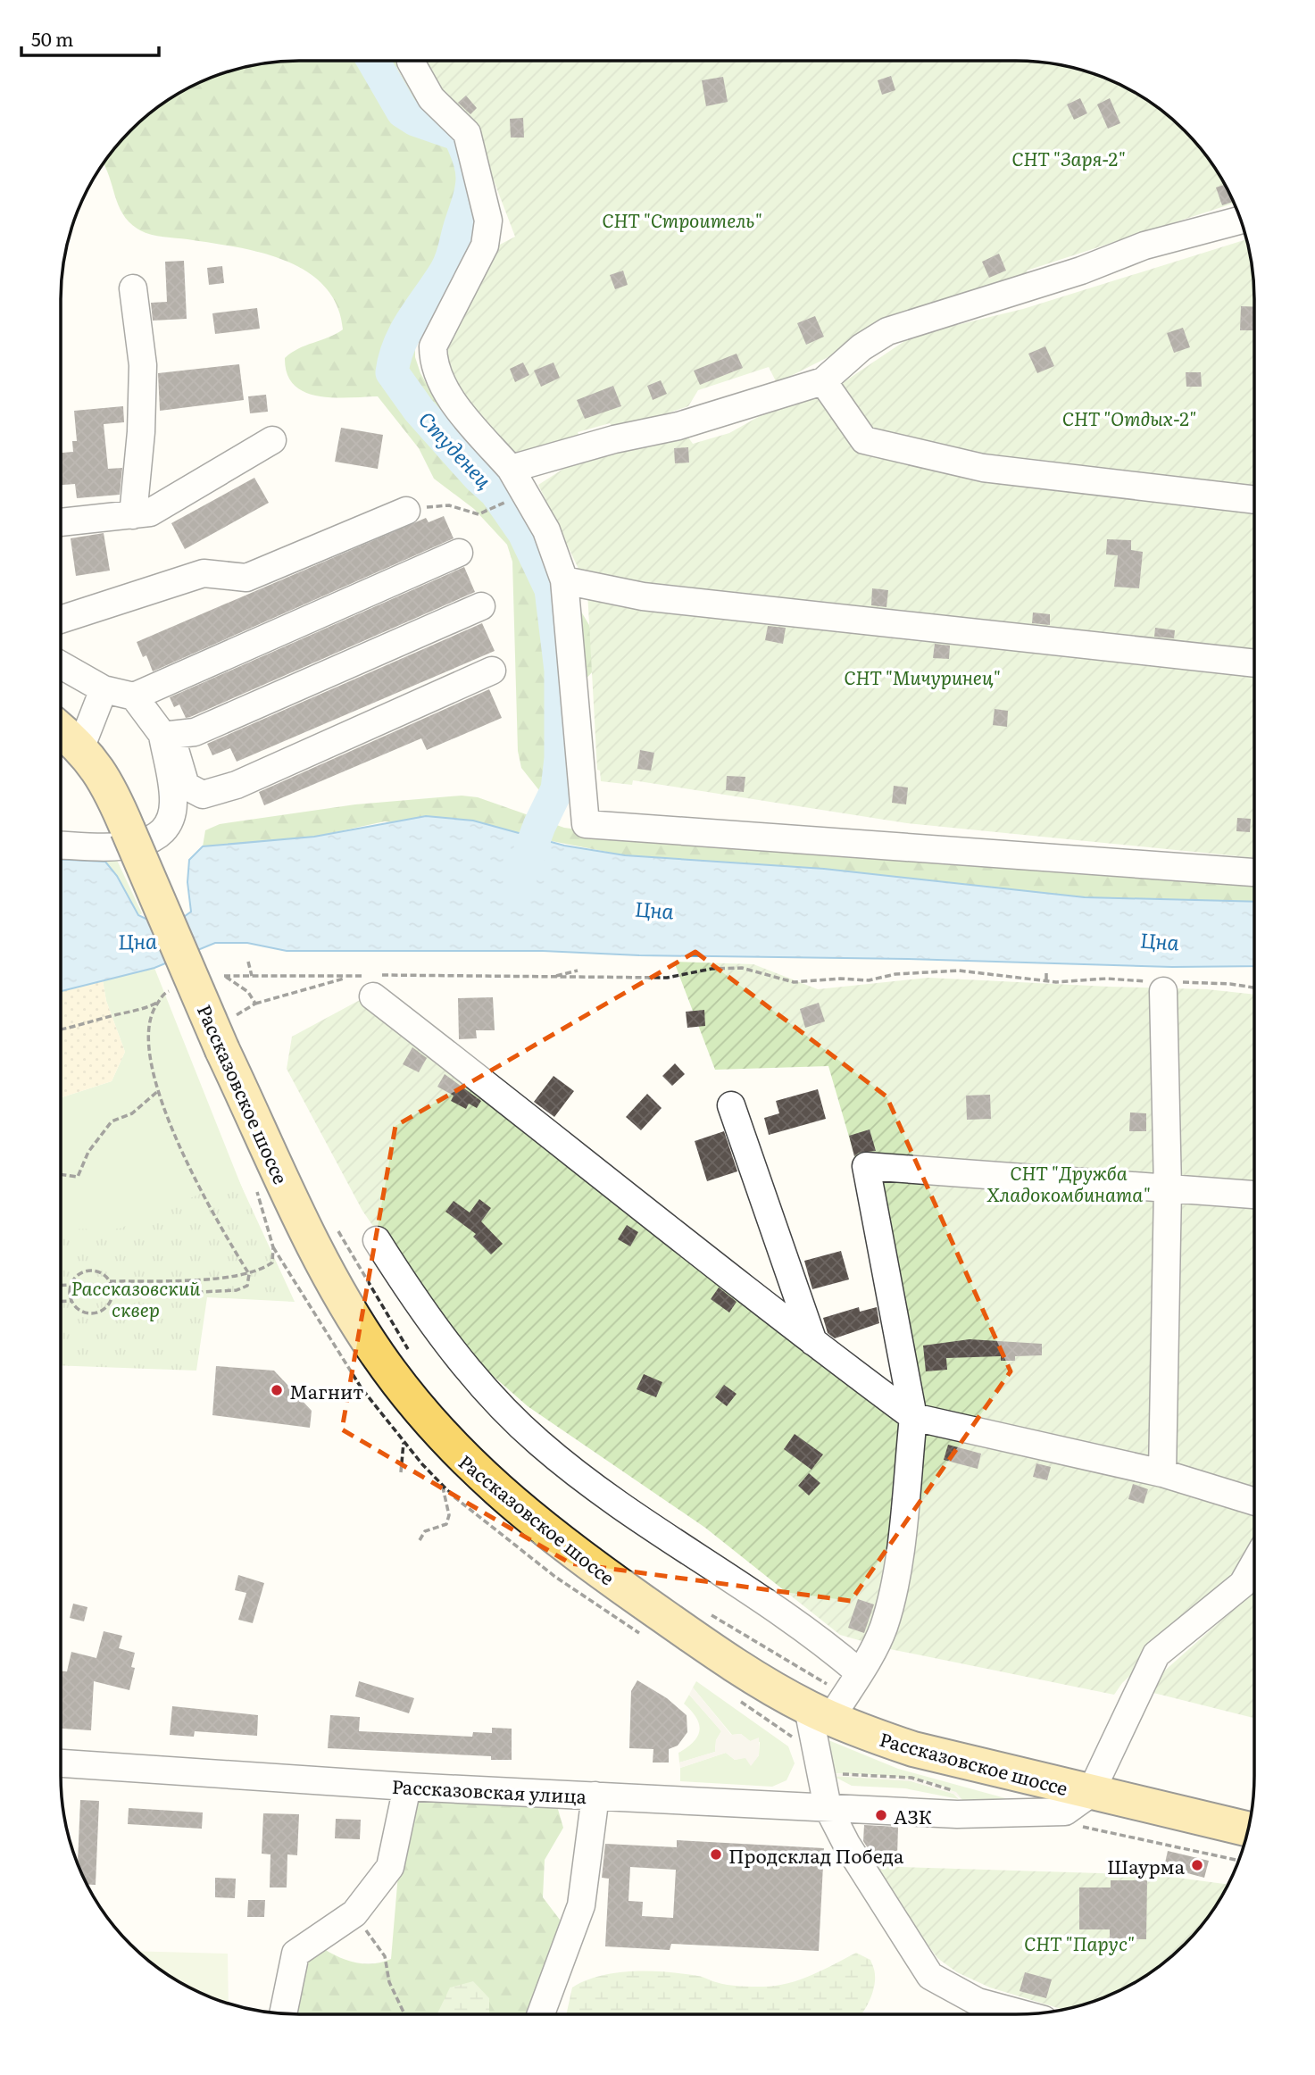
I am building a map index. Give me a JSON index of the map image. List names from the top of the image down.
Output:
{
  "streets": {
    "main road": ["Рассказовское шоссе"],
    "street": ["Рассказовская улица"]
  },
  "crossings": [
    ["Рассказовское шоссе", "Рассказовская улица"]
  ],
  "water": ["Студенец", "Цна"],
  "parks": [
    "СНТ \"Заря-2\"",
    "СНТ \"Строитель\"",
    "СНТ \"Отдых-2\"",
    "СНТ \"Мичуринец\"",
    "СНТ \"Дружба Хладокомбината\"",
    "Рассказовский сквер",
    "СНТ \"Парус\""
  ],
  "places": [
    "Магнит",
    "АЗК",
    "Продсклад Победа",
    "Шаурма"
  ],
  "scale_bar": "50 m"
}
